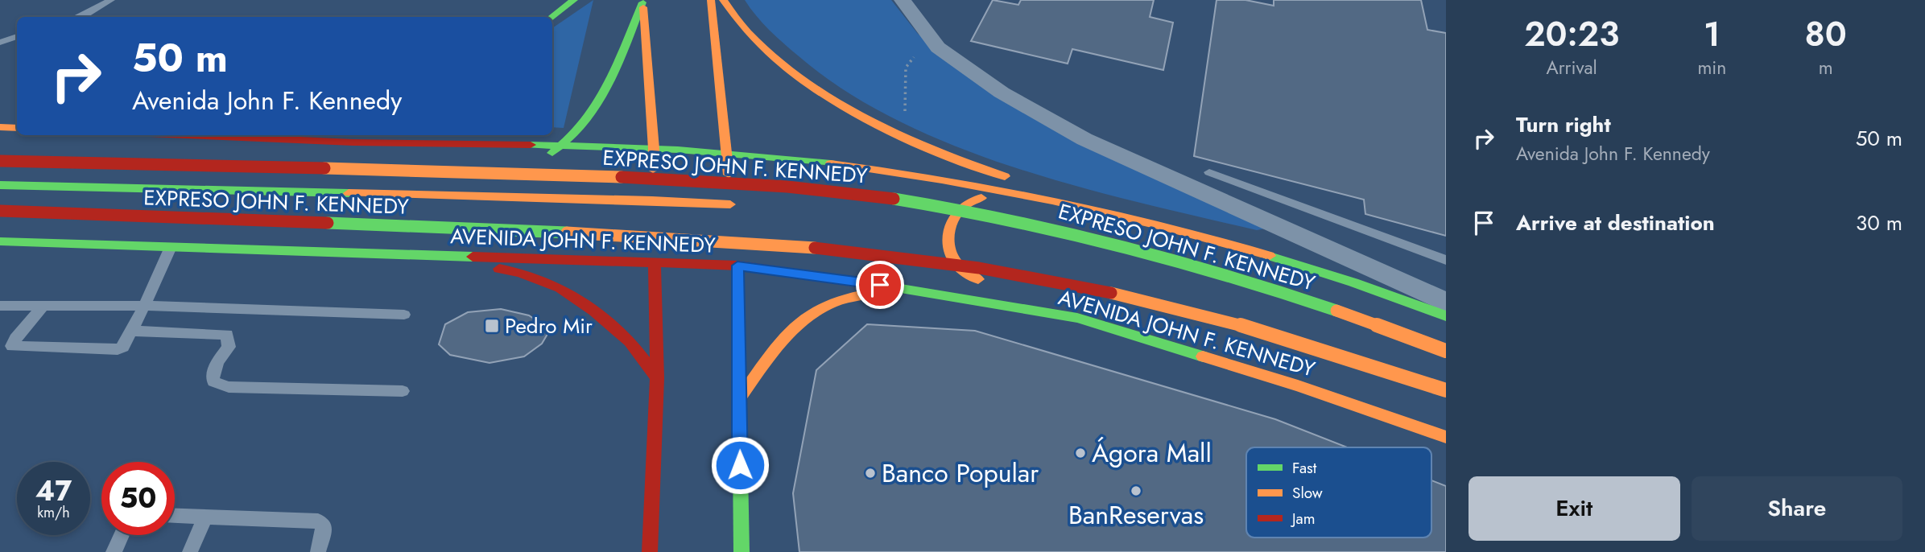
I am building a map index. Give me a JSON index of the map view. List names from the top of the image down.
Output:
{
  "streets": {
    "main road": ["EXPRESO JOHN F. KENNEDY", "AVENIDA JOHN F. KENNEDY"]
  },
  "places": {
    "transit": ["Pedro Mir"],
    "other": ["Ágora Mall", "Banco Popular", "BanReservas"]
  },
  "legend": ["Fast", "Slow", "Jam"],
  "page": {
    "eta": [
      "20:23",
      "Arrival",
      "1",
      "min",
      "80",
      "m"
    ],
    "turn": ["50 m", "Avenida John F. Kennedy"],
    "list": [
      {
        "name": "Turn right",
        "note": "Avenida John F. Kennedy",
        "value": "50 m"
      },
      {
        "name": "Arrive at destination",
        "value": "30 m"
      }
    ],
    "speed": "47 km/h",
    "limit": "50",
    "buttons": ["Exit", "Share"]
  }
}
